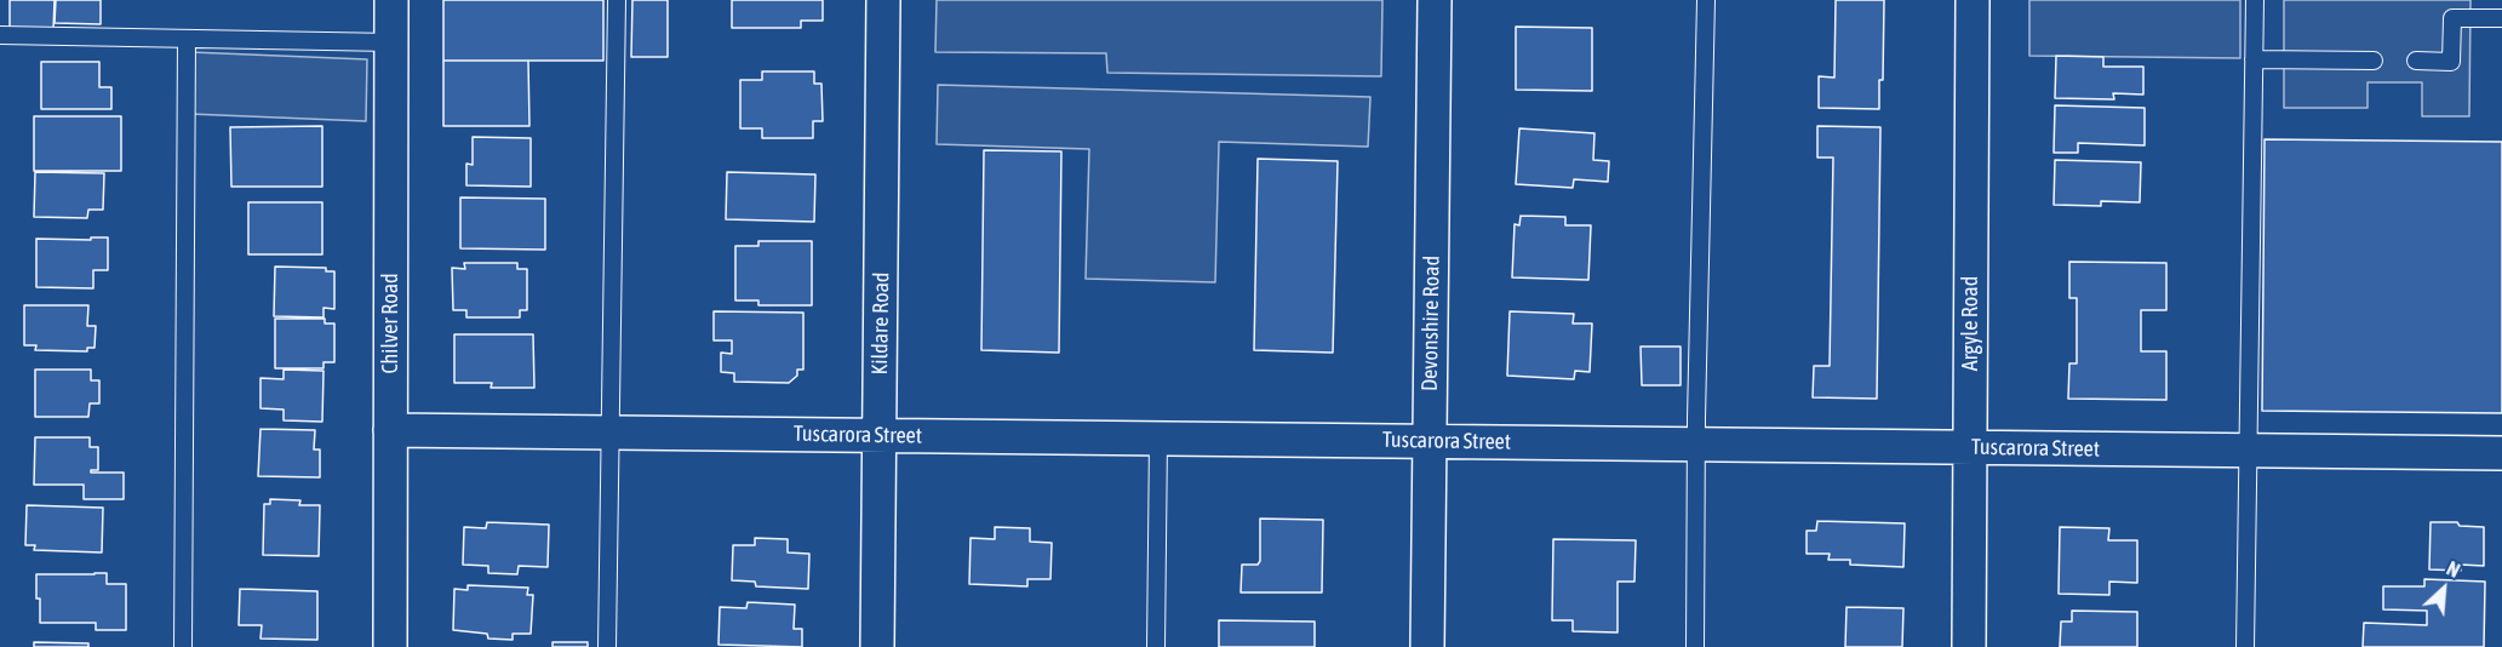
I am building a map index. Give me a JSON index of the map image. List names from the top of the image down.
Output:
{
  "streets": {
    "street": [
      "Chilver Road",
      "Kildare Road",
      "Devonshire Road",
      "Argyle Road",
      "Tuscarora Street"
    ]
  },
  "crossings": [
    ["Chilver Road", "Tuscarora Street"],
    ["Kildare Road", "Tuscarora Street"],
    ["Devonshire Road", "Tuscarora Street"],
    ["Argyle Road", "Tuscarora Street"]
  ],
  "north": "top right"
}
